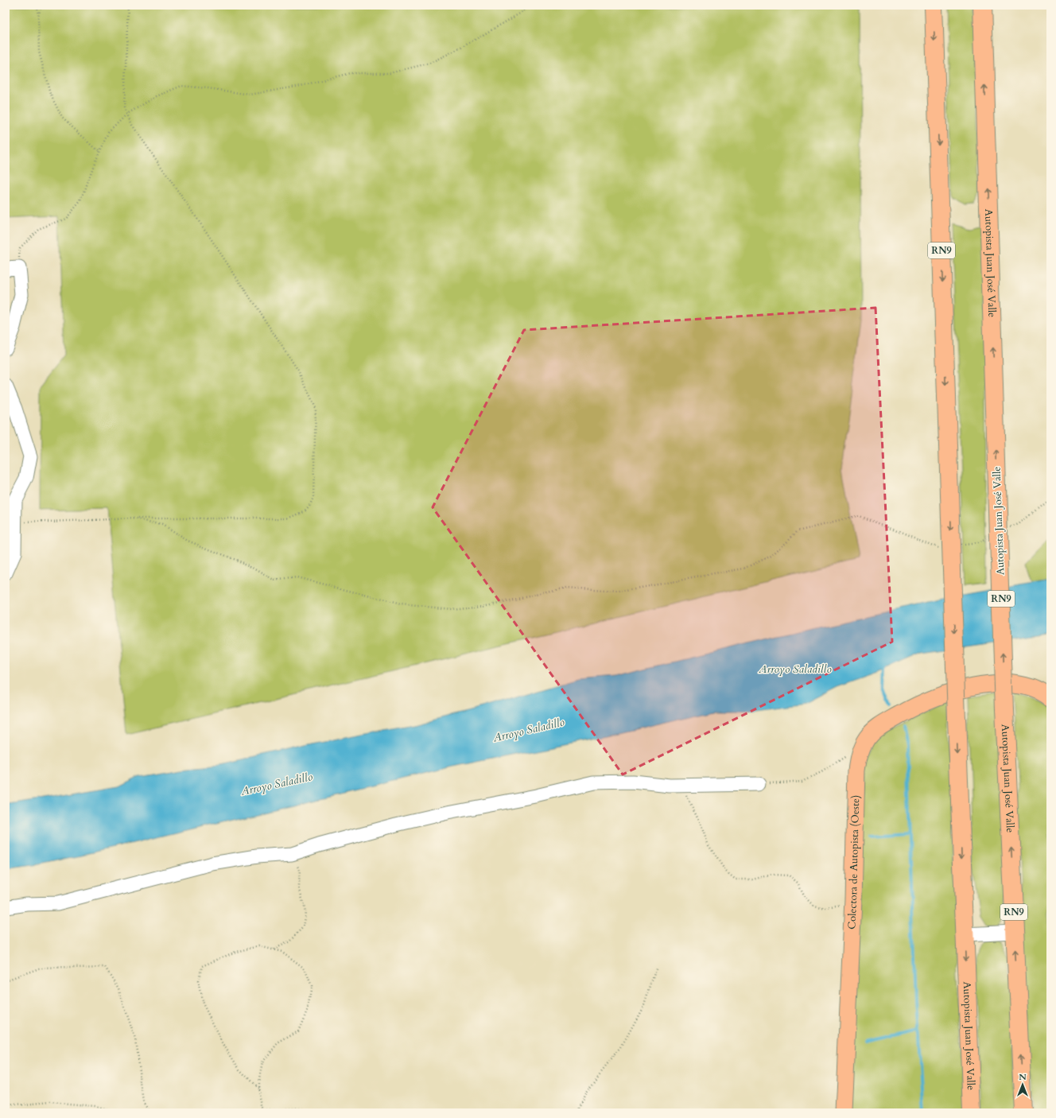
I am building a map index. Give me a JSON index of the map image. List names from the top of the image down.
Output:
{
  "streets": {
    "highway": ["RN9", "Autopista Juan José Valle"],
    "main road": ["Colectora de Autopista (Oeste)"]
  },
  "water": ["Arroyo Saladillo"],
  "north": "top"
}
